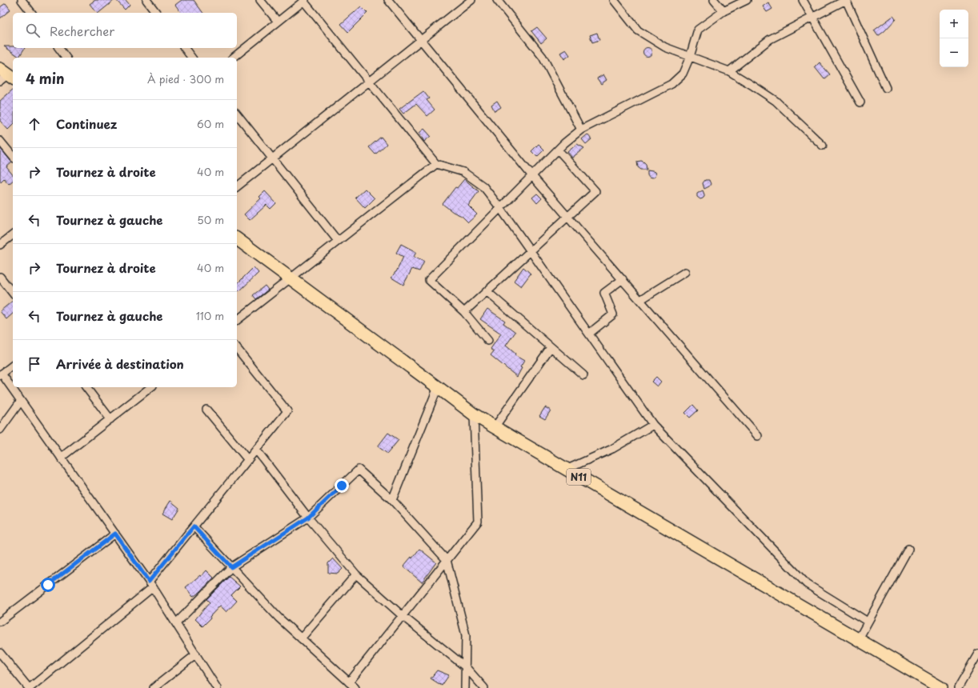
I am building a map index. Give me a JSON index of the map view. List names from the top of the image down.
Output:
{
  "streets": {
    "main road": ["N11"]
  },
  "page": {
    "map_buttons": ["+", "−"],
    "search": "Rechercher",
    "heading": ["4 min", "À pied · 300 m"],
    "list": [
      ["Continuez", "60 m"],
      ["Tournez à droite", "40 m"],
      ["Tournez à gauche", "50 m"],
      ["Tournez à droite", "40 m"],
      ["Tournez à gauche", "110 m"],
      "Arrivée à destination"
    ]
  }
}
